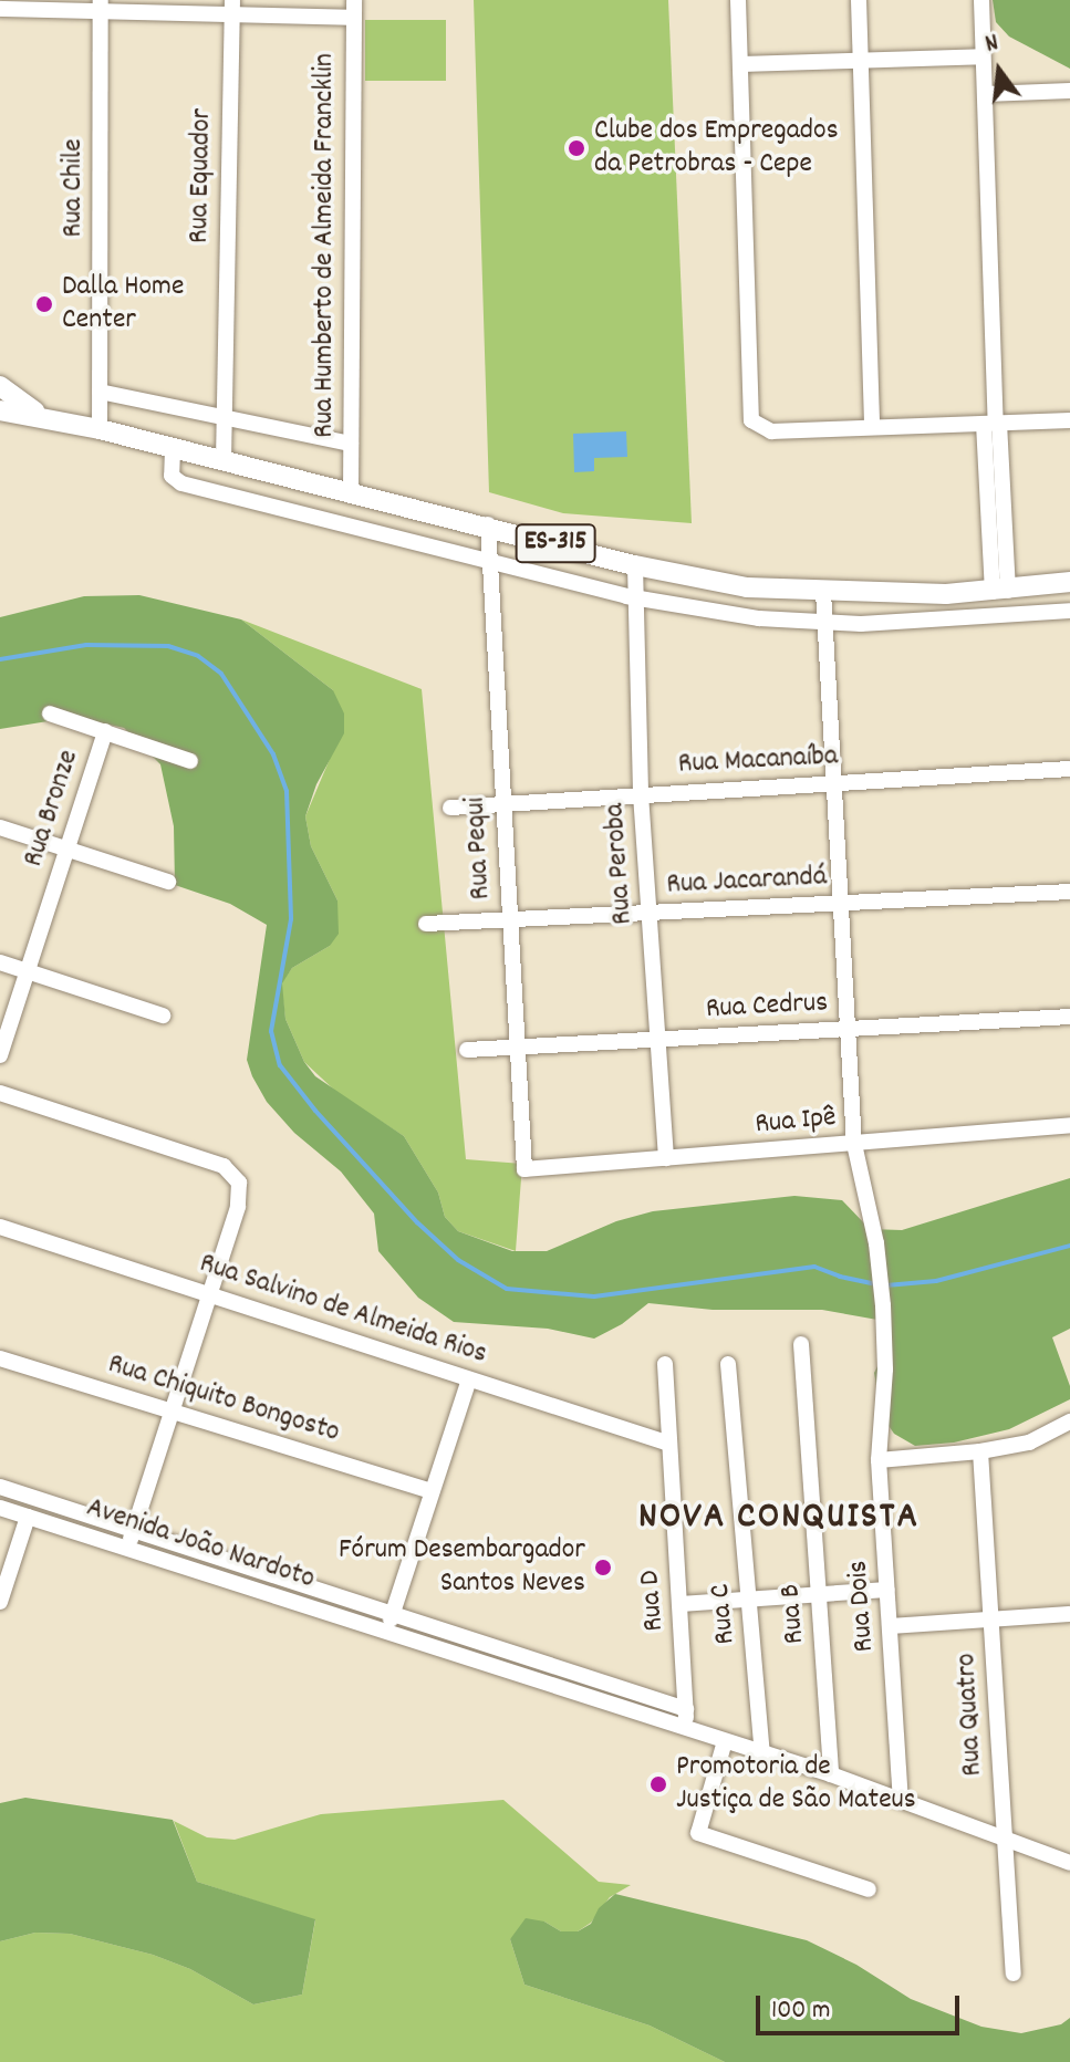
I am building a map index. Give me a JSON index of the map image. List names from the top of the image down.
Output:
{
  "streets": {
    "main road": ["ES-315"],
    "street": [
      "Rua Equador",
      "Rua Chile",
      "Rua Humberto de Almeida Francklin",
      "Rua Macanaíba",
      "Rua Bronze",
      "Rua Pequi",
      "Rua Peroba",
      "Rua Jacarandá",
      "Rua Cedrus",
      "Rua Ipê",
      "Rua Salvino de Almeida Rios",
      "Rua Chiquito Bongosto",
      "Avenida João Nardoto",
      "Rua D",
      "Rua Dois",
      "Rua C",
      "Rua B",
      "Rua Quatro"
    ]
  },
  "crossings": [
    ["Rua Equador", "ES-315"],
    ["Rua Chile", "ES-315"],
    ["Rua Humberto de Almeida Francklin", "ES-315"],
    ["ES-315", "Rua Pequi"],
    ["ES-315", "Rua Peroba"],
    ["Rua Macanaíba", "Rua Pequi"],
    ["Rua Macanaíba", "Rua Peroba"],
    ["Rua Pequi", "Rua Jacarandá"],
    ["Rua Pequi", "Rua Cedrus"],
    ["Rua Pequi", "Rua Ipê"],
    ["Rua Peroba", "Rua Jacarandá"],
    ["Rua Peroba", "Rua Cedrus"],
    ["Rua Peroba", "Rua Ipê"],
    ["Rua Ipê", "Rua Dois"],
    ["Rua Salvino de Almeida Rios", "Rua D"],
    ["Avenida João Nardoto", "Rua D"],
    ["Avenida João Nardoto", "Rua Dois"],
    ["Avenida João Nardoto", "Rua C"],
    ["Avenida João Nardoto", "Rua B"],
    ["Avenida João Nardoto", "Rua Quatro"]
  ],
  "districts": ["NOVA CONQUISTA"],
  "places": [
    "Clube dos Empregados da Petrobras - Cepe",
    "Dalla Home Center",
    "Fórum Desembargador Santos Neves",
    "Promotoria de Justiça de São Mateus"
  ],
  "scale_bar": "100 m",
  "north": "top"
}
